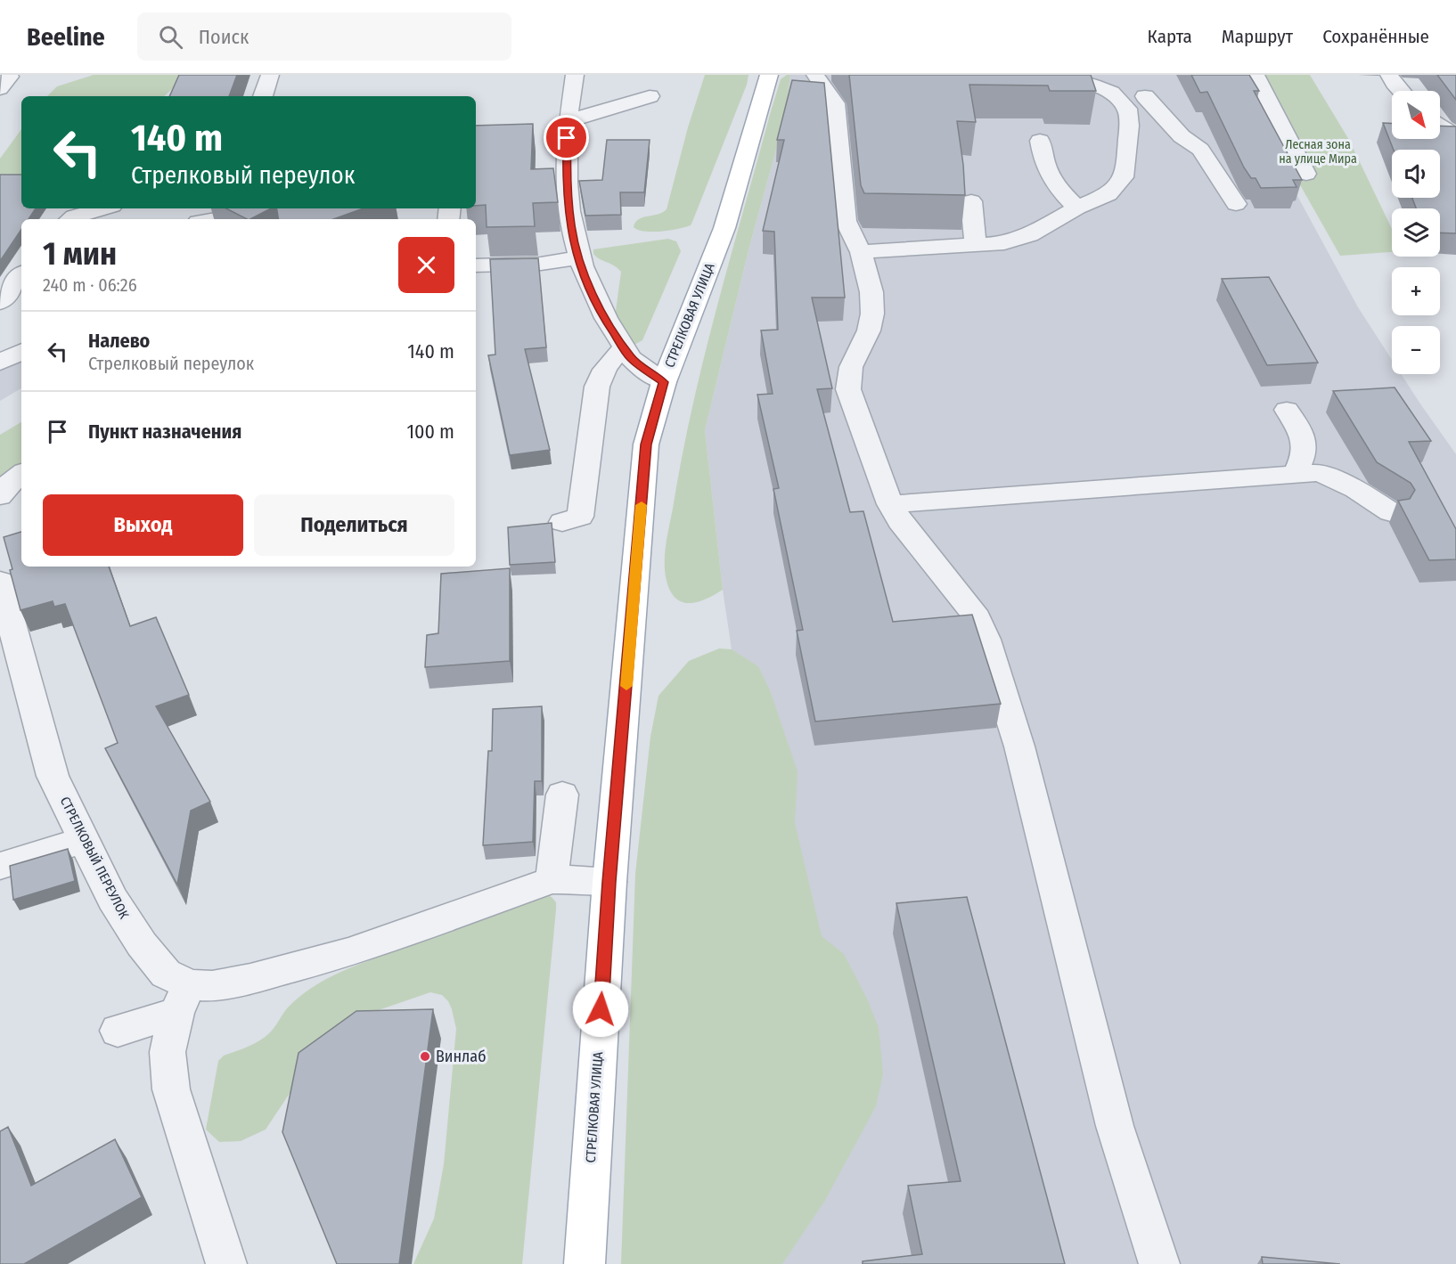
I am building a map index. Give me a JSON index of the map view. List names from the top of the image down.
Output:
{
  "streets": {
    "main road": ["СТРЕЛКОВАЯ УЛИЦА"],
    "street": ["СТРЕЛКОВЫЙ ПЕРЕУЛОК"]
  },
  "parks": ["Лесная зона на улице Мира"],
  "places": ["Винлаб"],
  "north": "bottom right",
  "page": {
    "header": "Beeline",
    "search": "Поиск",
    "nav": ["Карта", "Маршрут", "Сохранённые"],
    "map_buttons": ["+", "−"],
    "turn": ["140 m", "Стрелковый переулок"],
    "heading": ["1 мин", "240 m · 06:26"],
    "list": [
      {
        "name": "Налево",
        "note": "Стрелковый переулок",
        "value": "140 m"
      },
      {
        "name": "Пункт назначения",
        "value": "100 m"
      }
    ],
    "buttons": ["Выход", "Поделиться"]
  }
}
